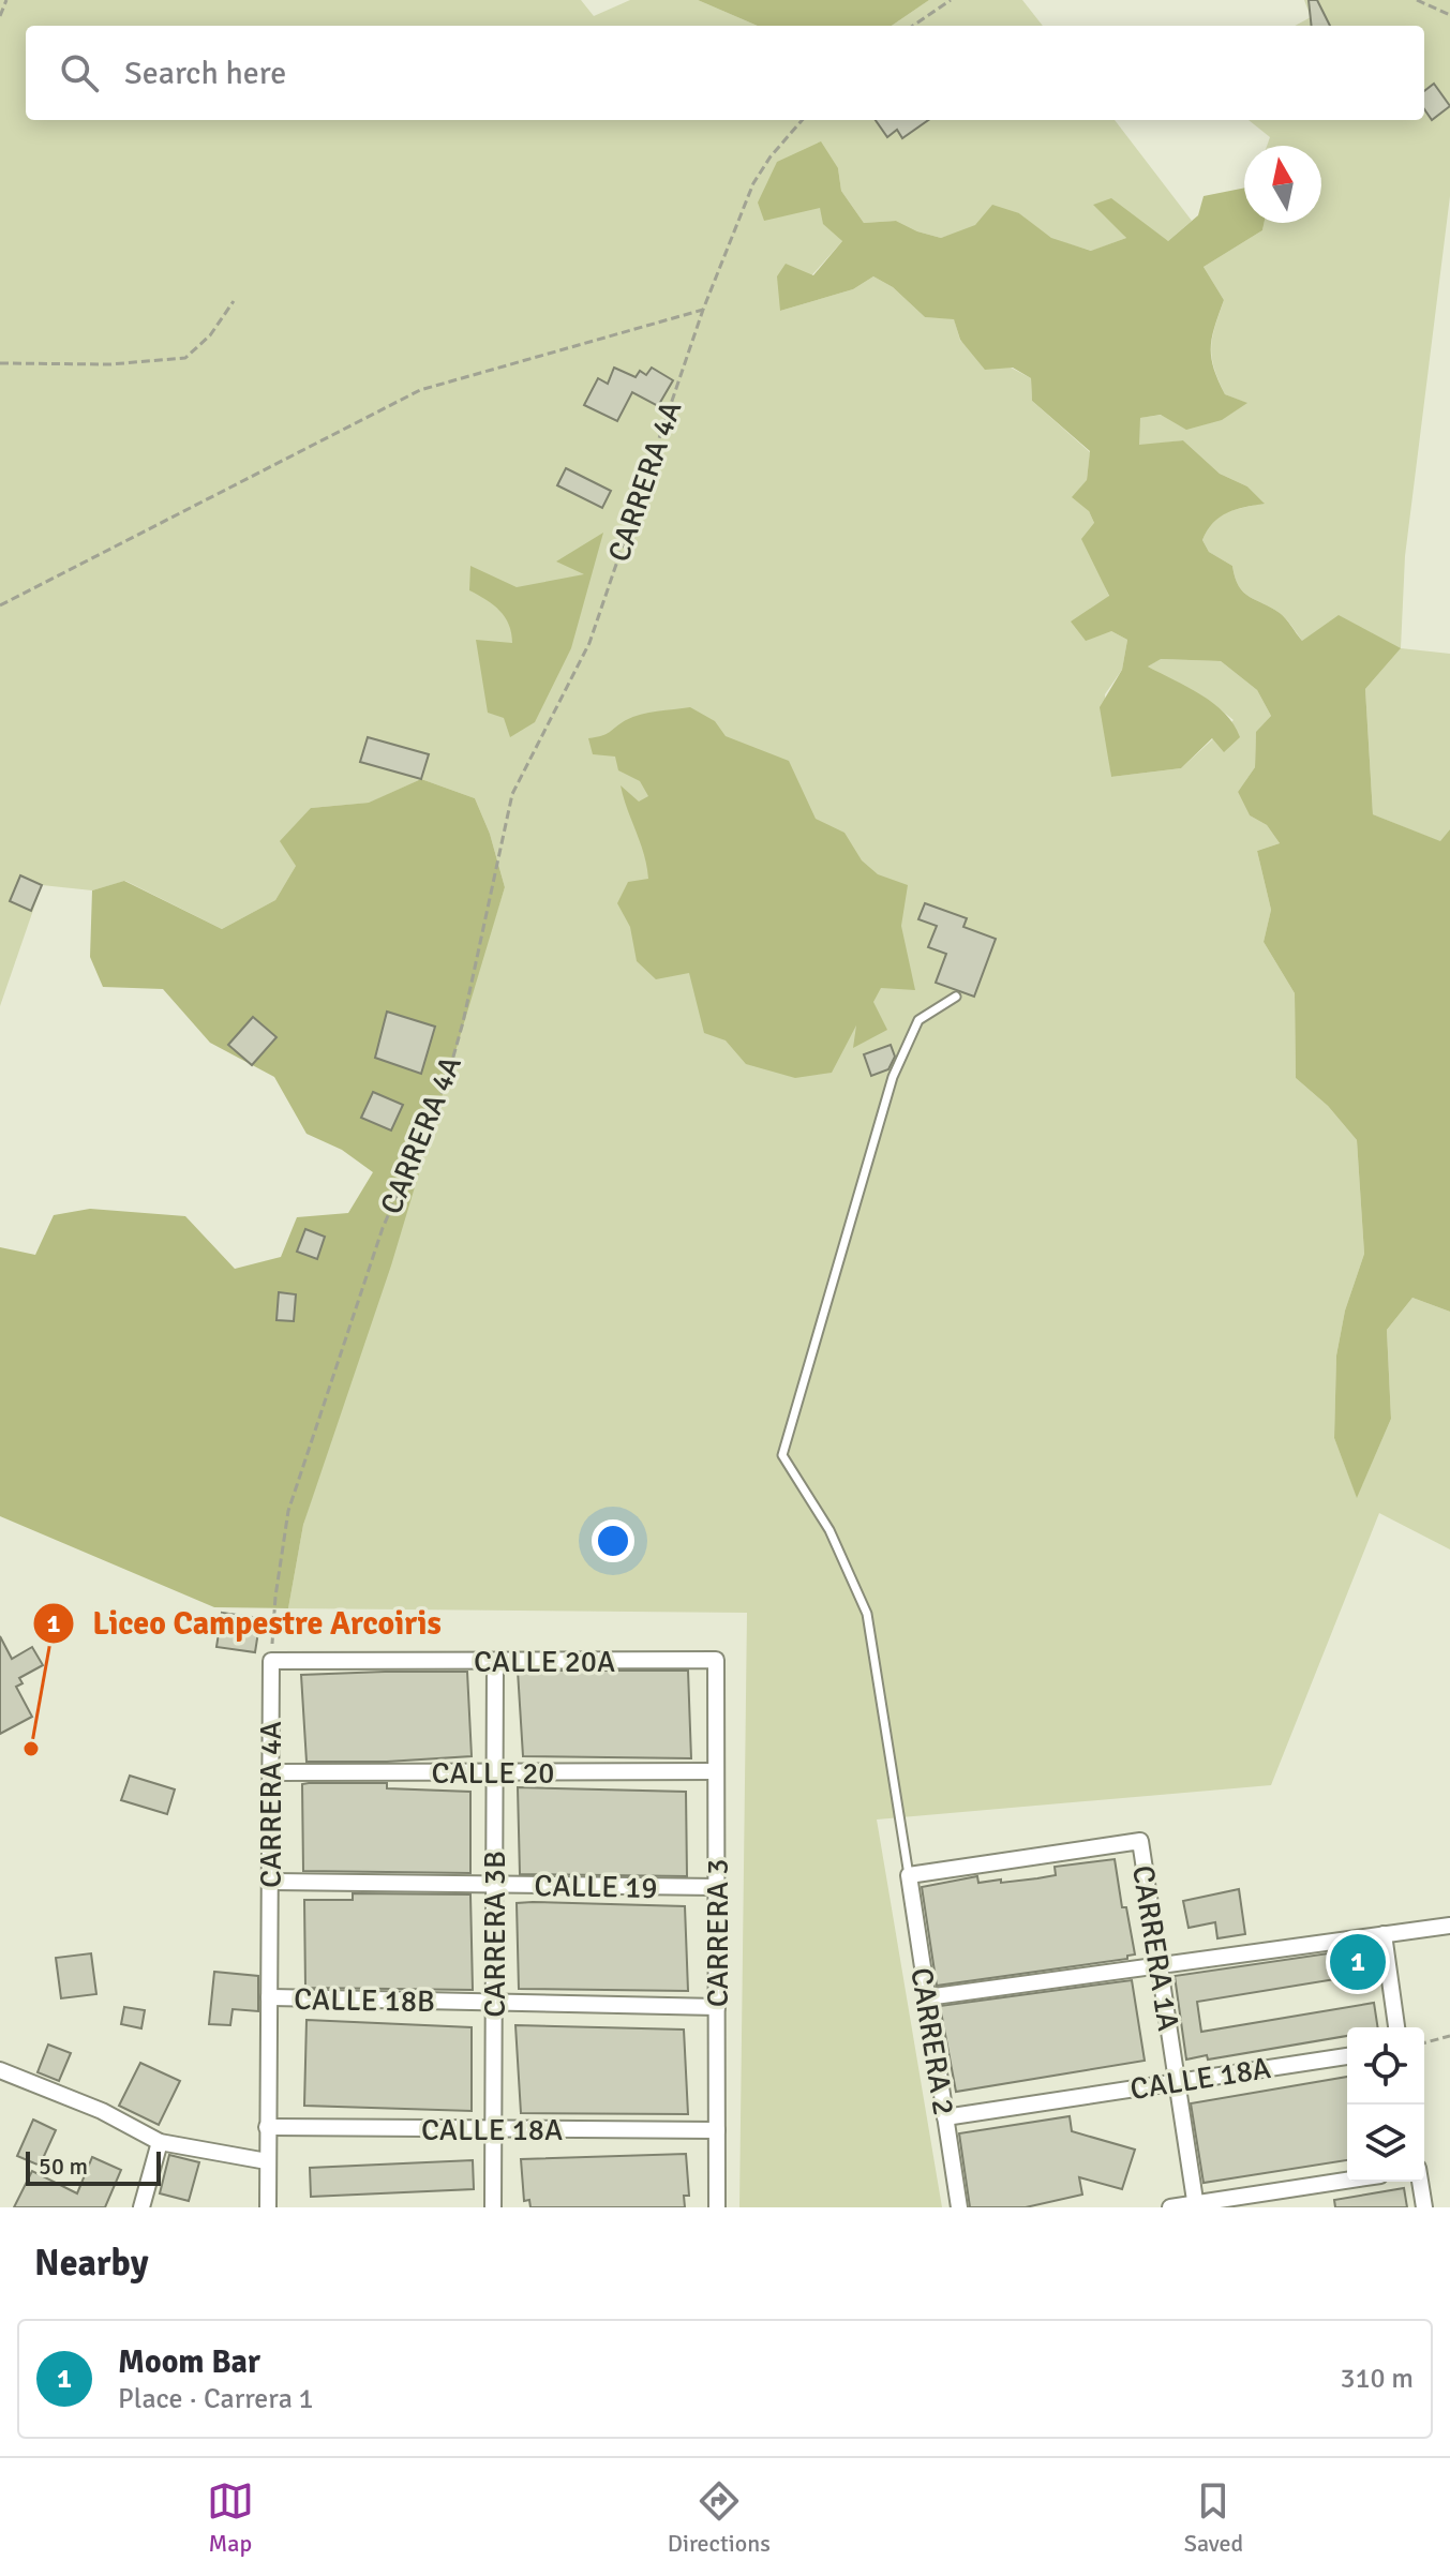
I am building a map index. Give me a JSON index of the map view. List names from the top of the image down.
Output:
{
  "streets": {
    "street": [
      "CARRERA 4A",
      "CALLE 20A",
      "CALLE 20",
      "CALLE 19",
      "CARRERA 3",
      "CARRERA 3B",
      "CARRERA 1A",
      "CALLE 18B",
      "CARRERA 2",
      "CALLE 18A"
    ]
  },
  "crossings": [
    ["CARRERA 4A", "CALLE 20A"],
    ["CARRERA 4A", "CALLE 20"],
    ["CARRERA 4A", "CALLE 19"],
    ["CARRERA 4A", "CALLE 18B"],
    ["CARRERA 4A", "CALLE 18A"],
    ["CALLE 20A", "CARRERA 3"],
    ["CALLE 20A", "CARRERA 3B"],
    ["CALLE 20", "CARRERA 3"],
    ["CALLE 20", "CARRERA 3B"],
    ["CALLE 19", "CARRERA 3"],
    ["CALLE 19", "CARRERA 3B"],
    ["CARRERA 3", "CALLE 18B"],
    ["CARRERA 3", "CALLE 18A"],
    ["CARRERA 3B", "CALLE 18B"],
    ["CARRERA 3B", "CALLE 18A"],
    ["CARRERA 1A", "CARRERA 2"],
    ["CARRERA 1A", "CALLE 18A"],
    ["CARRERA 2", "CALLE 18A"]
  ],
  "places": ["Liceo Campestre Arcoiris"],
  "scale_bar": "50 m",
  "north": "top",
  "page": {
    "search": "Search here",
    "pins": "1",
    "scale": "50 m",
    "heading": "Nearby",
    "list": [
      {
        "mark": "1",
        "name": "Moom Bar",
        "note": "Place · Carrera 1",
        "value": "310 m"
      }
    ],
    "nav": ["Map", "Directions", "Saved"]
  }
}
